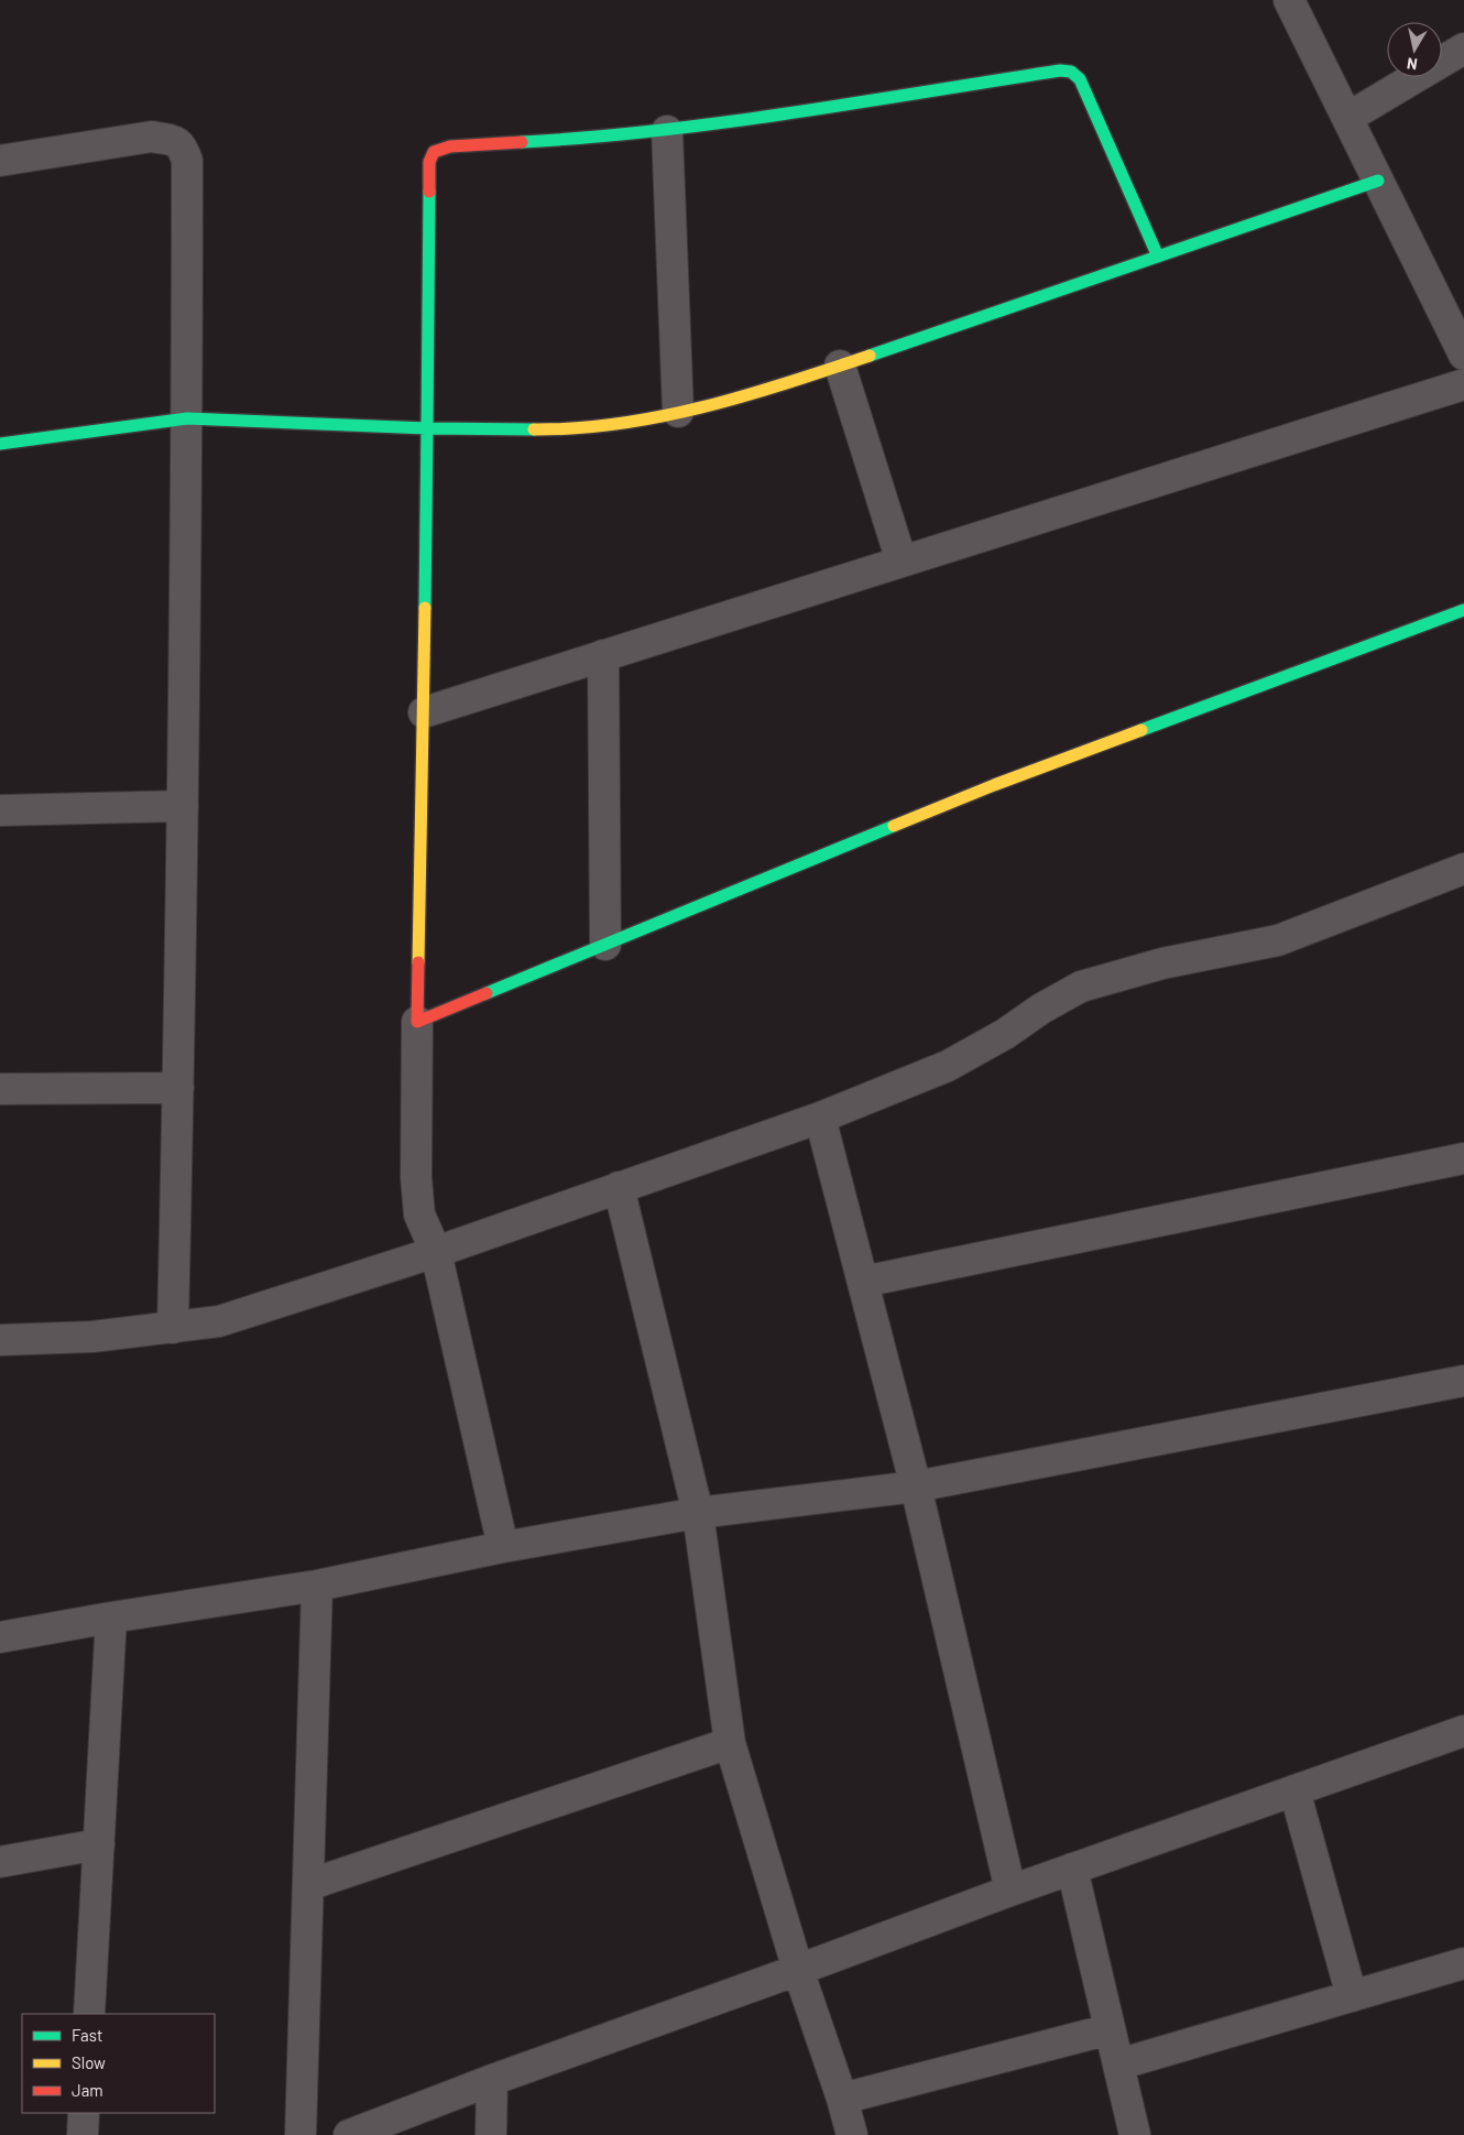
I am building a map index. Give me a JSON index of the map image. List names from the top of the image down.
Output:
{
  "legend": ["Fast", "Slow", "Jam"],
  "north": "bottom"
}
